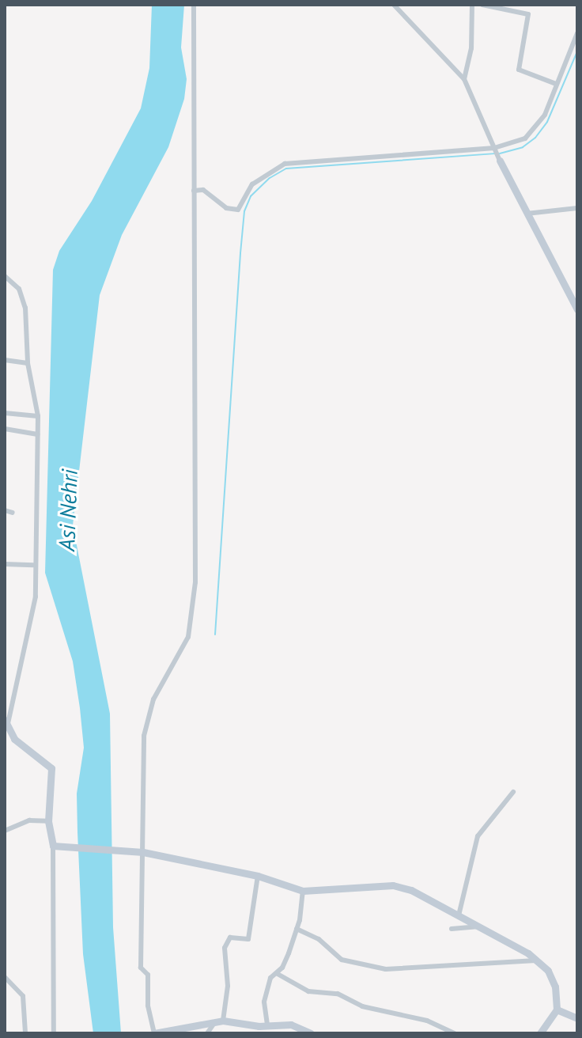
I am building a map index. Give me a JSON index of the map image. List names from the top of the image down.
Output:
{
  "water": ["Asi Nehri"]
}
